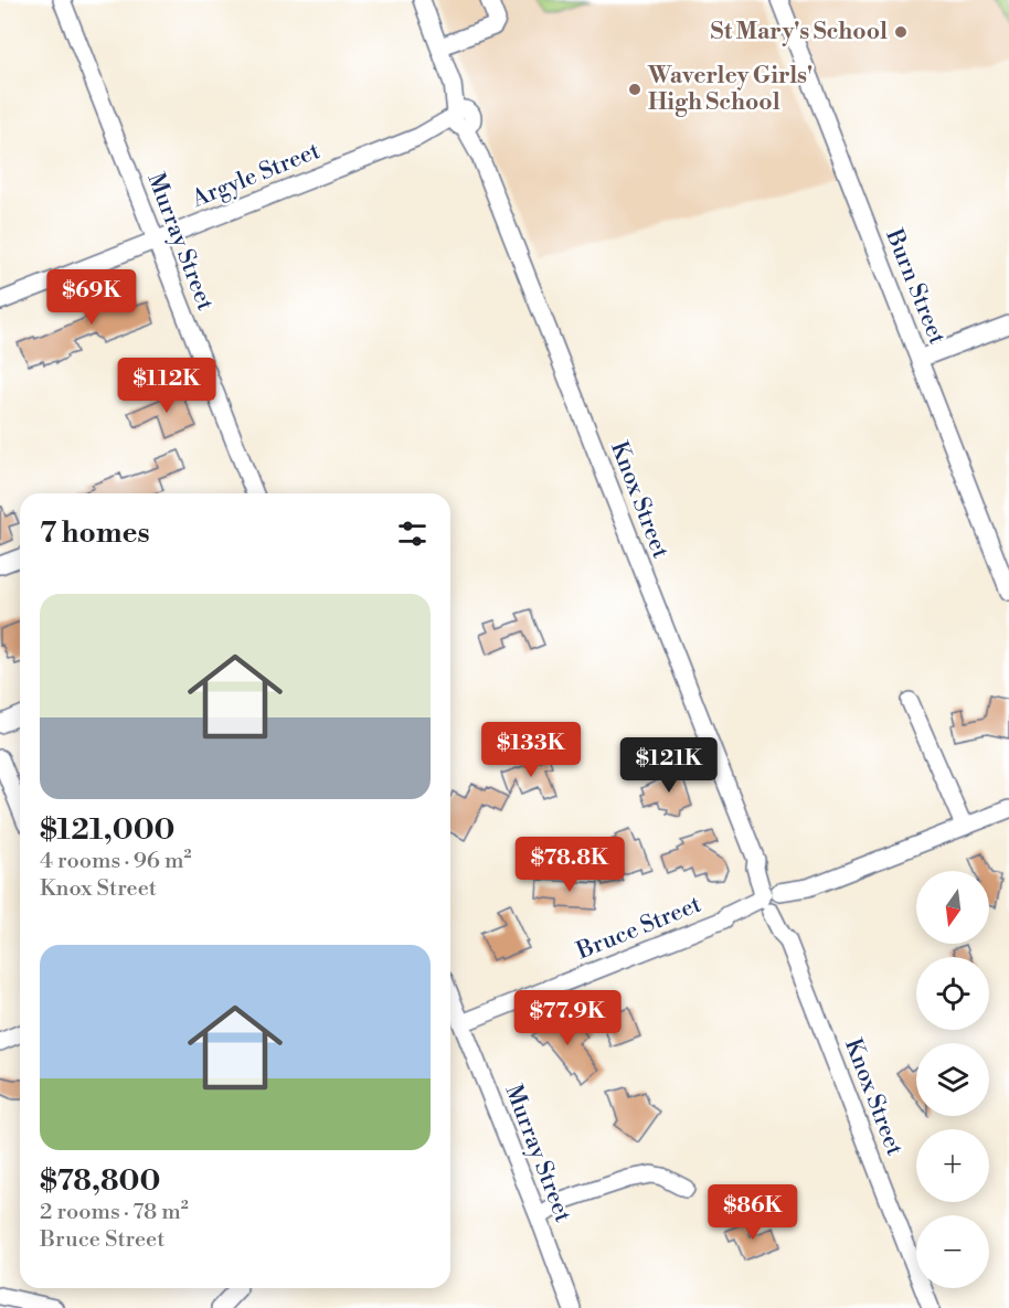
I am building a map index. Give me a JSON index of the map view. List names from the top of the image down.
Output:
{
  "streets": {
    "street": [
      "Argyle Street",
      "Murray Street",
      "Burn Street",
      "Knox Street",
      "Bruce Street"
    ]
  },
  "crossings": [
    ["Argyle Street", "Murray Street"],
    ["Argyle Street", "Knox Street"],
    ["Murray Street", "Bruce Street"],
    ["Knox Street", "Bruce Street"]
  ],
  "places": ["St Mary's School", "Waverley Girls' High School"],
  "north": "bottom",
  "page": {
    "price": [
      "$69K",
      "$112K",
      "$133K",
      "$121K",
      "$78.8K",
      "$77.9K",
      "$86K"
    ],
    "heading": "7 homes",
    "list": [
      {
        "name": "$121,000",
        "note": "4 rooms · 96 m² · Knox Street"
      },
      {
        "name": "$78,800",
        "note": "2 rooms · 78 m² · Bruce Street"
      }
    ],
    "map_buttons": ["+", "−"]
  }
}
